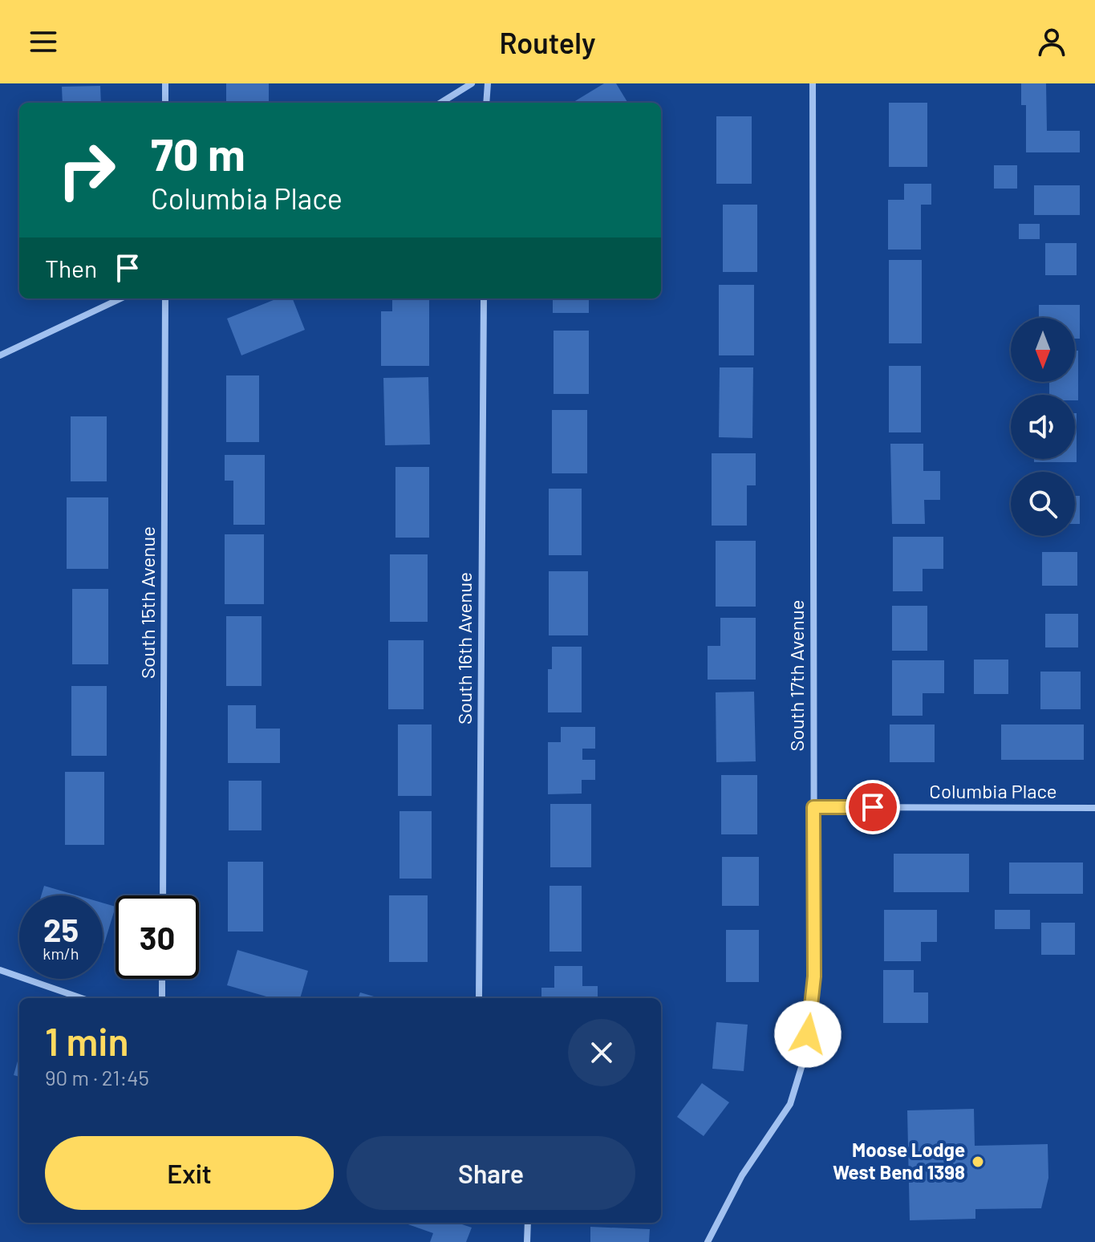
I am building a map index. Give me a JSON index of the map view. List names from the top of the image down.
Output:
{
  "streets": {
    "street": [
      "South 15th Avenue",
      "South 16th Avenue",
      "South 17th Avenue",
      "Columbia Place"
    ]
  },
  "crossings": [
    ["South 17th Avenue", "Columbia Place"]
  ],
  "places": ["Moose Lodge West Bend 1398"],
  "north": "bottom",
  "page": {
    "header": "Routely",
    "turn": ["70 m", "Columbia Place"],
    "then": "Then",
    "speed": "25 km/h",
    "limit": "30",
    "heading": ["1 min", "90 m · 21:45"],
    "buttons": ["Exit", "Share"]
  }
}
